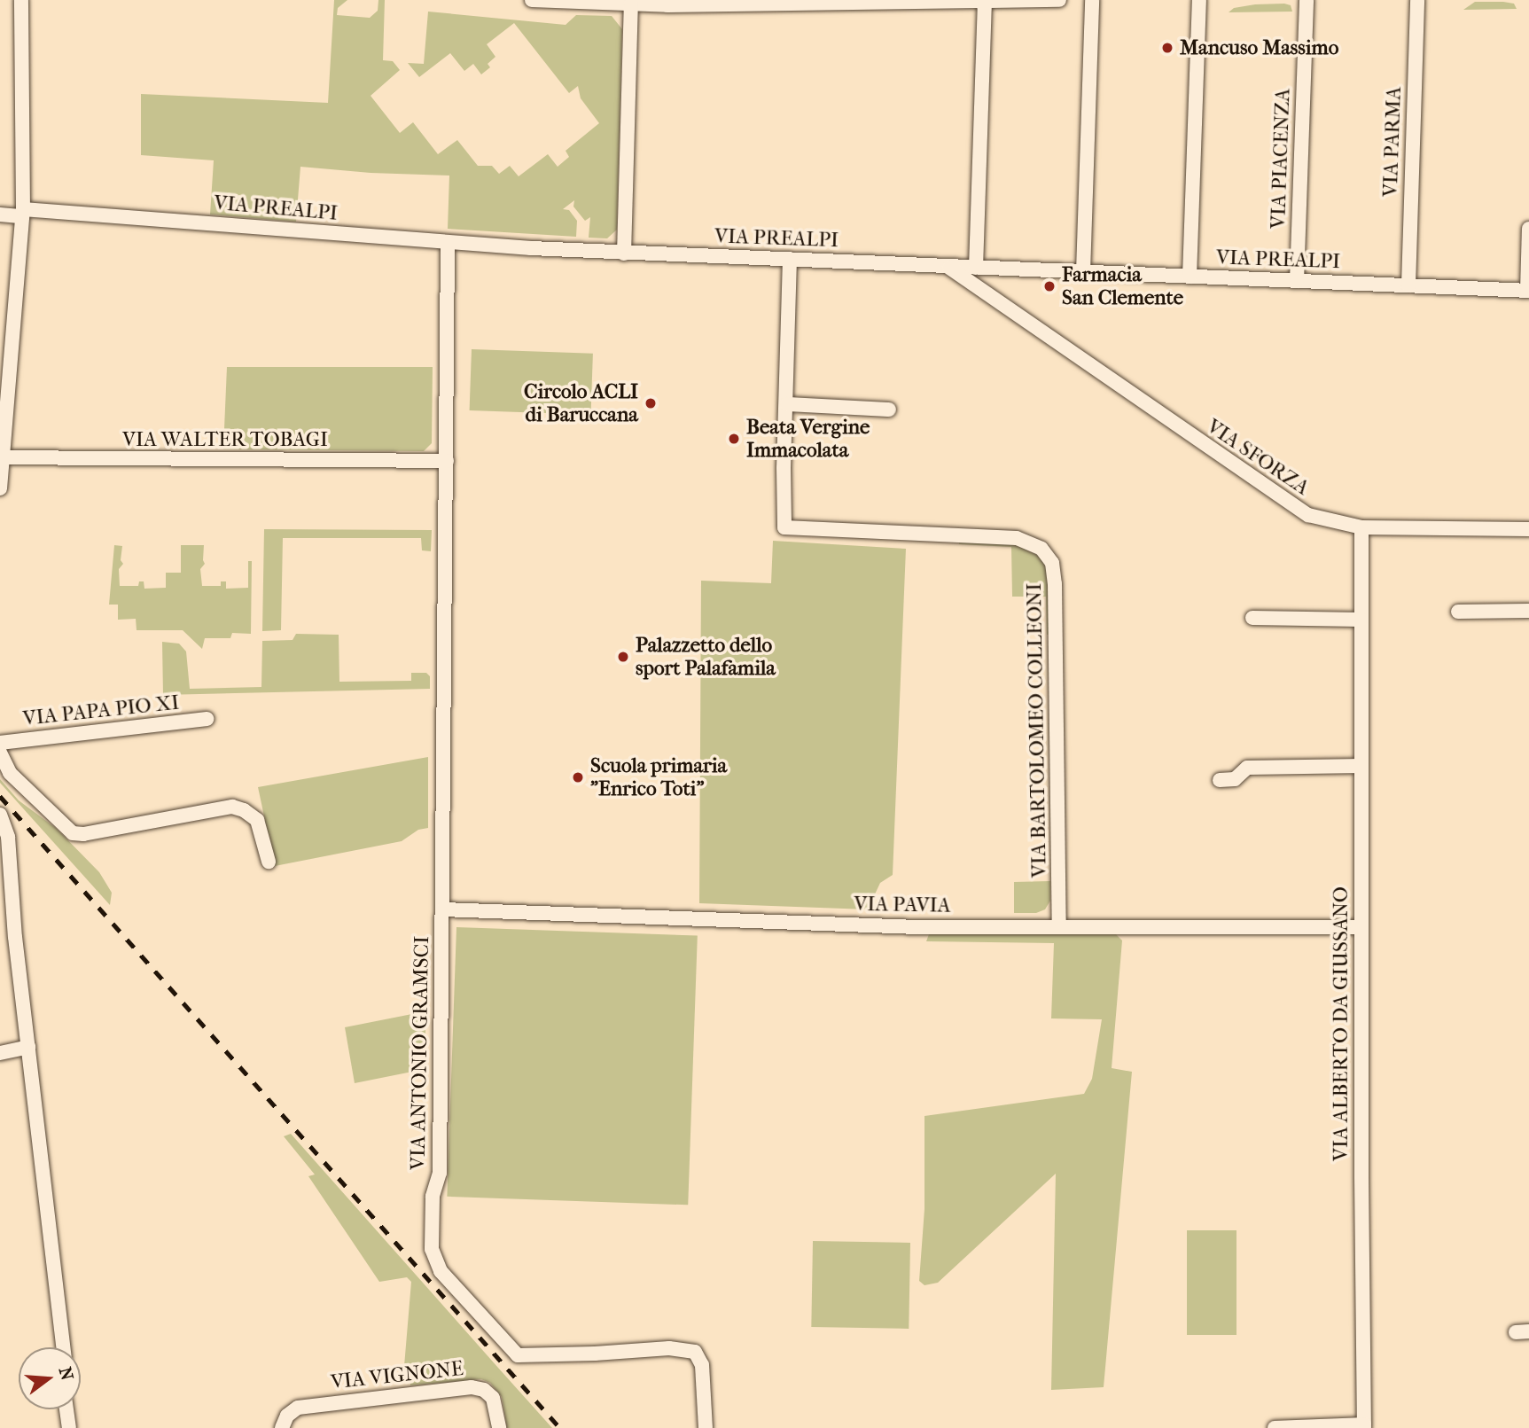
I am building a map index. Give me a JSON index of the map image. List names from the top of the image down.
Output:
{
  "streets": {
    "street": [
      "VIA PARMA",
      "VIA PIACENZA",
      "VIA PREALPI",
      "VIA WALTER TOBAGI",
      "VIA SFORZA",
      "VIA PAPA PIO XI",
      "VIA BARTOLOMEO COLLEONI",
      "VIA PAVIA",
      "VIA ALBERTO DA GIUSSANO",
      "VIA ANTONIO GRAMSCI",
      "VIA VIGNONE"
    ]
  },
  "crossings": [
    ["VIA PARMA", "VIA PREALPI"],
    ["VIA PIACENZA", "VIA PREALPI"],
    ["VIA PREALPI", "VIA SFORZA"],
    ["VIA PREALPI", "VIA BARTOLOMEO COLLEONI"],
    ["VIA PREALPI", "VIA ANTONIO GRAMSCI"],
    ["VIA WALTER TOBAGI", "VIA ANTONIO GRAMSCI"],
    ["VIA SFORZA", "VIA ALBERTO DA GIUSSANO"],
    ["VIA BARTOLOMEO COLLEONI", "VIA PAVIA"],
    ["VIA PAVIA", "VIA ALBERTO DA GIUSSANO"],
    ["VIA PAVIA", "VIA ANTONIO GRAMSCI"]
  ],
  "places": [
    "Mancuso Massimo",
    "Farmacia San Clemente",
    "Circolo ACLI di Baruccana",
    "Beata Vergine Immacolata",
    "Palazzetto dello sport Palafamila",
    "Scuola primaria \"Enrico Toti\""
  ],
  "north": "right"
}
